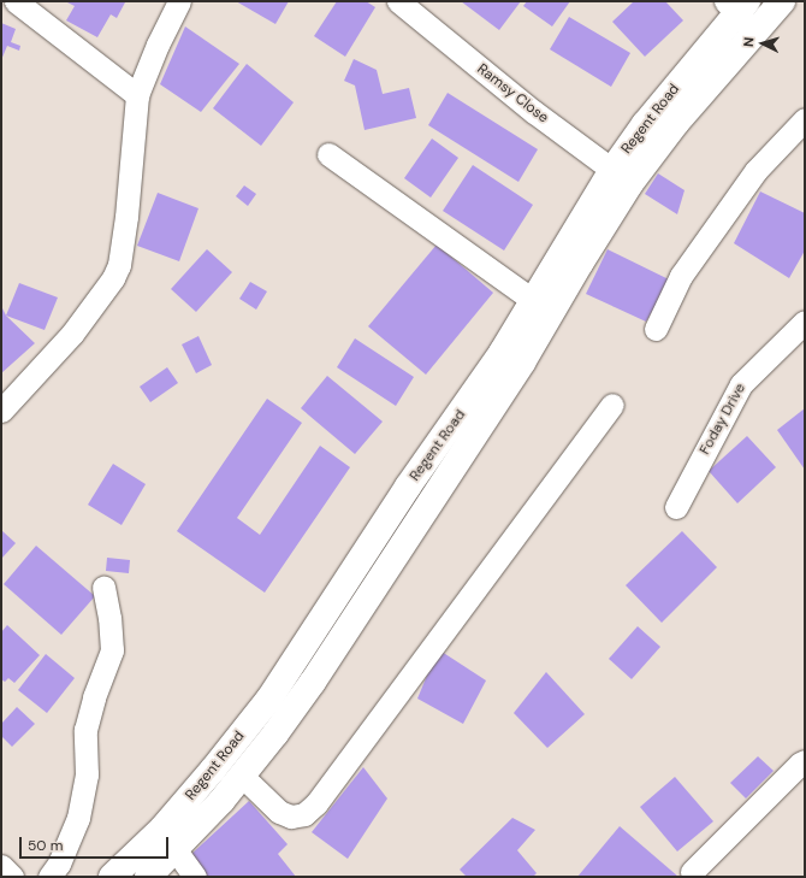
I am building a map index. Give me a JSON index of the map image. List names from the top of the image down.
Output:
{
  "streets": {
    "main road": ["Regent Road"],
    "street": ["Ramsy Close", "Foday Drive"]
  },
  "crossings": [
    ["Ramsy Close", "Regent Road"]
  ],
  "scale_bar": "50 m",
  "north": "left"
}
